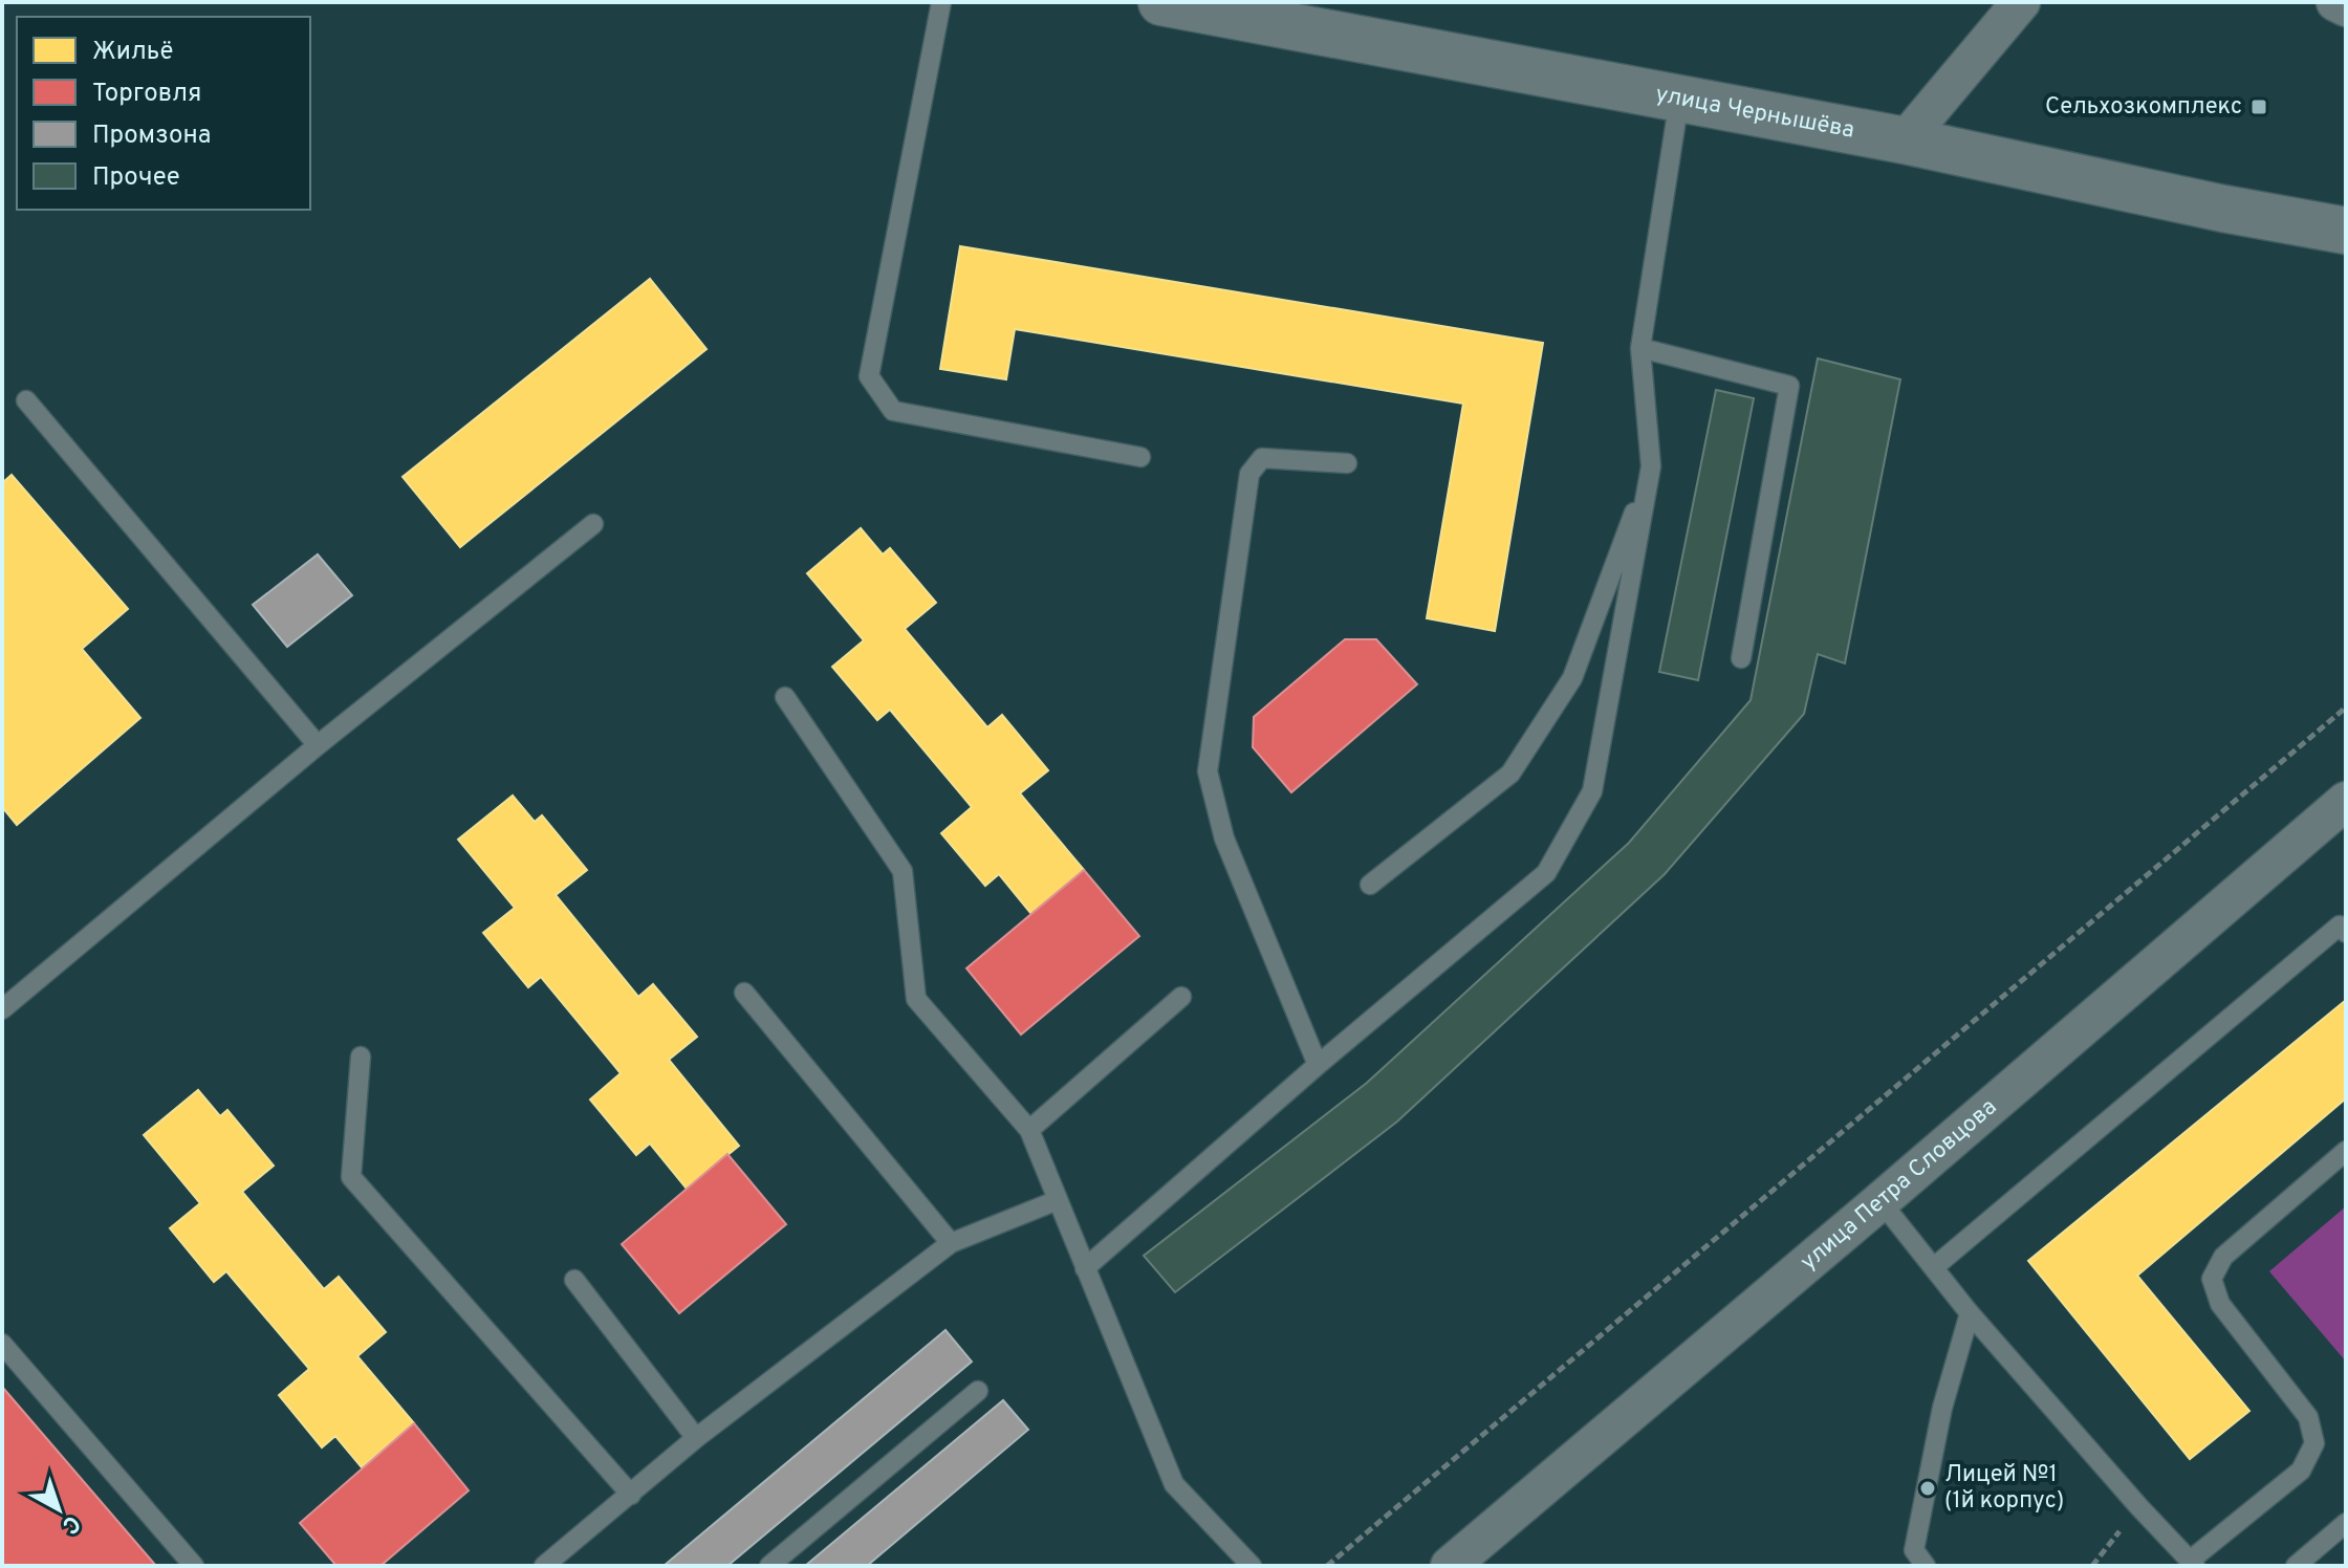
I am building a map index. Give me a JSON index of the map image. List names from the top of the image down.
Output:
{
  "streets": {
    "street": ["улица Чернышёва", "улица Петра Словцова"]
  },
  "places": {
    "transit": ["Сельхозкомплекс"],
    "other": ["Лицей №1 (1й корпус)"]
  },
  "legend": [
    "Жильё",
    "Торговля",
    "Промзона",
    "Прочее"
  ],
  "north": "bottom right"
}
